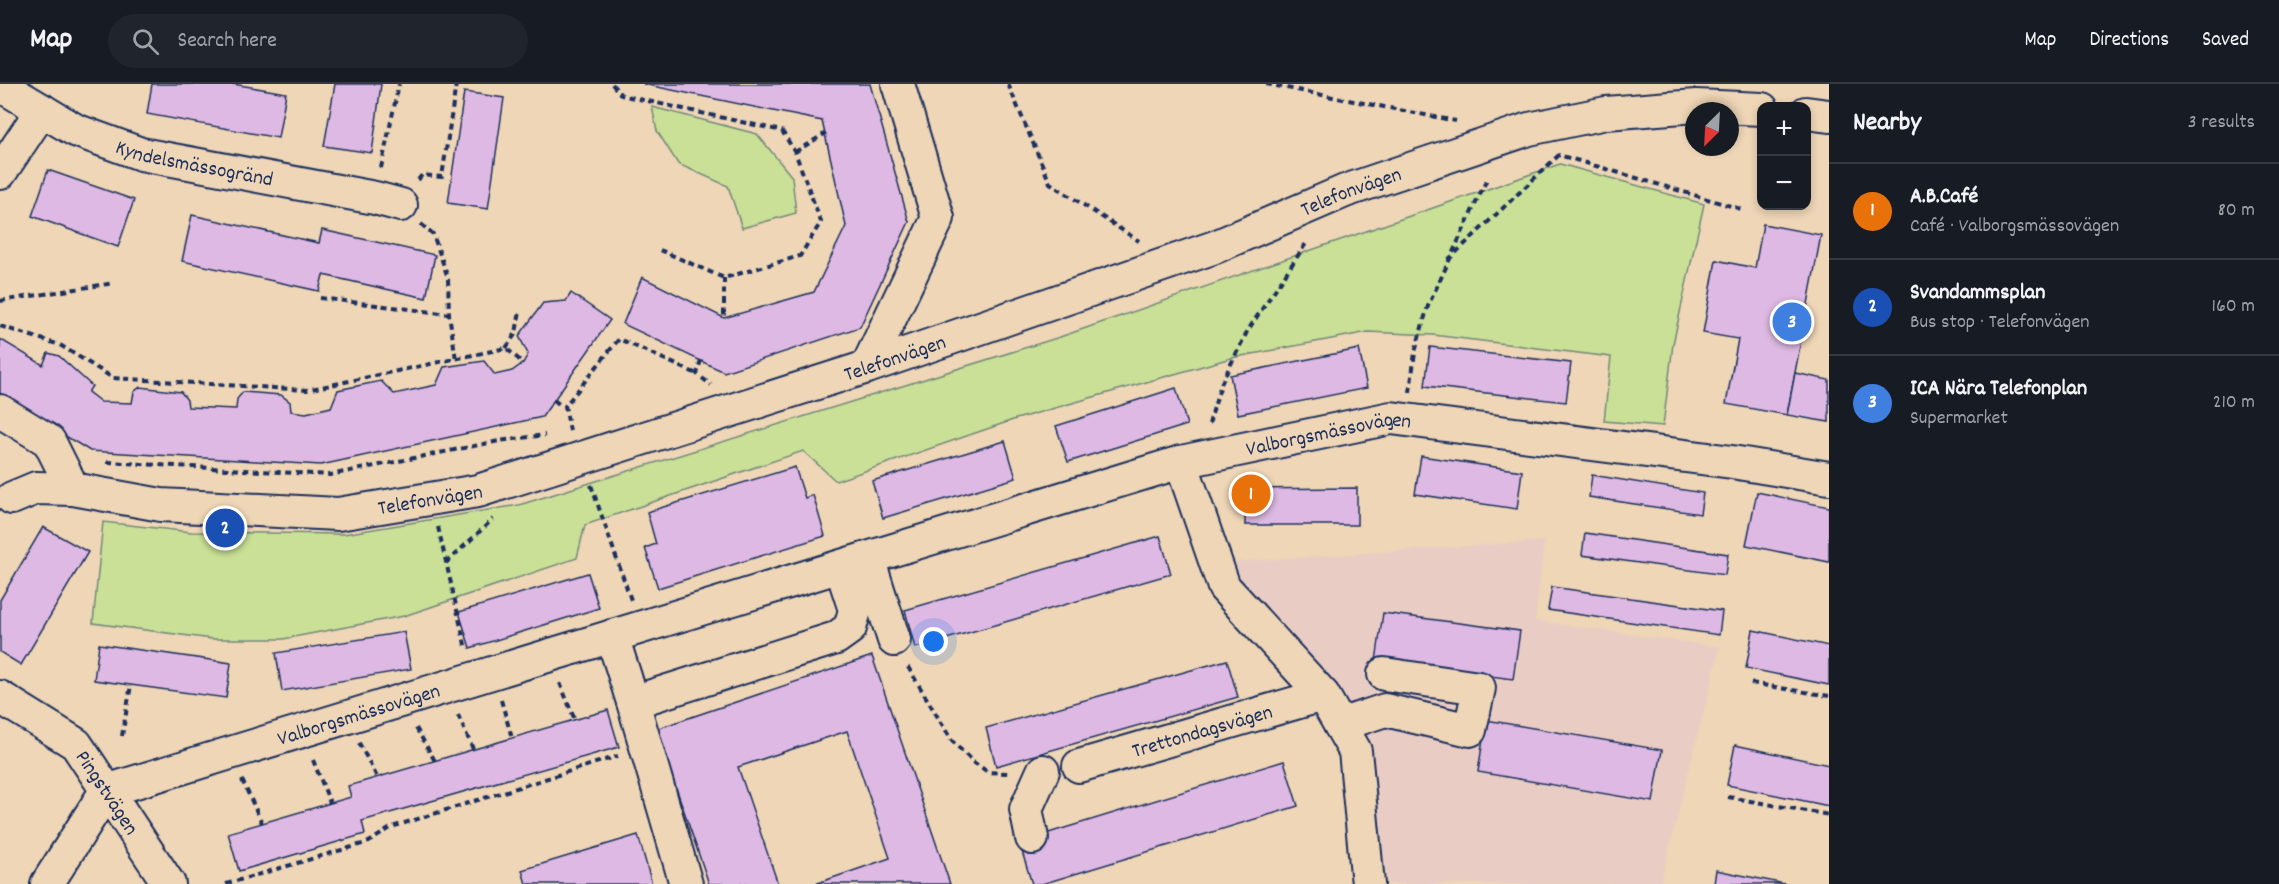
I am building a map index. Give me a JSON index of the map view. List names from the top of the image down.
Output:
{
  "streets": {
    "street": [
      "Kyndelsmässogränd",
      "Telefonvägen",
      "Valborgsmässovägen",
      "Trettondagsvägen",
      "Pingstvägen"
    ]
  },
  "crossings": [
    ["Valborgsmässovägen", "Pingstvägen"]
  ],
  "north": "bottom left",
  "page": {
    "header": "Map",
    "search": "Search here",
    "nav": ["Map", "Directions", "Saved"],
    "heading": ["Nearby", "3 results"],
    "map_buttons": ["+", "−"],
    "list": [
      {
        "mark": "1",
        "name": "A.B.Café",
        "note": "Café · Valborgsmässovägen",
        "value": "80 m"
      },
      {
        "mark": "2",
        "name": "Svandammsplan",
        "note": "Bus stop · Telefonvägen",
        "value": "160 m"
      },
      {
        "mark": "3",
        "name": "ICA Nära Telefonplan",
        "note": "Supermarket",
        "value": "210 m"
      }
    ],
    "pins": ["3", "1", "2"]
  }
}
